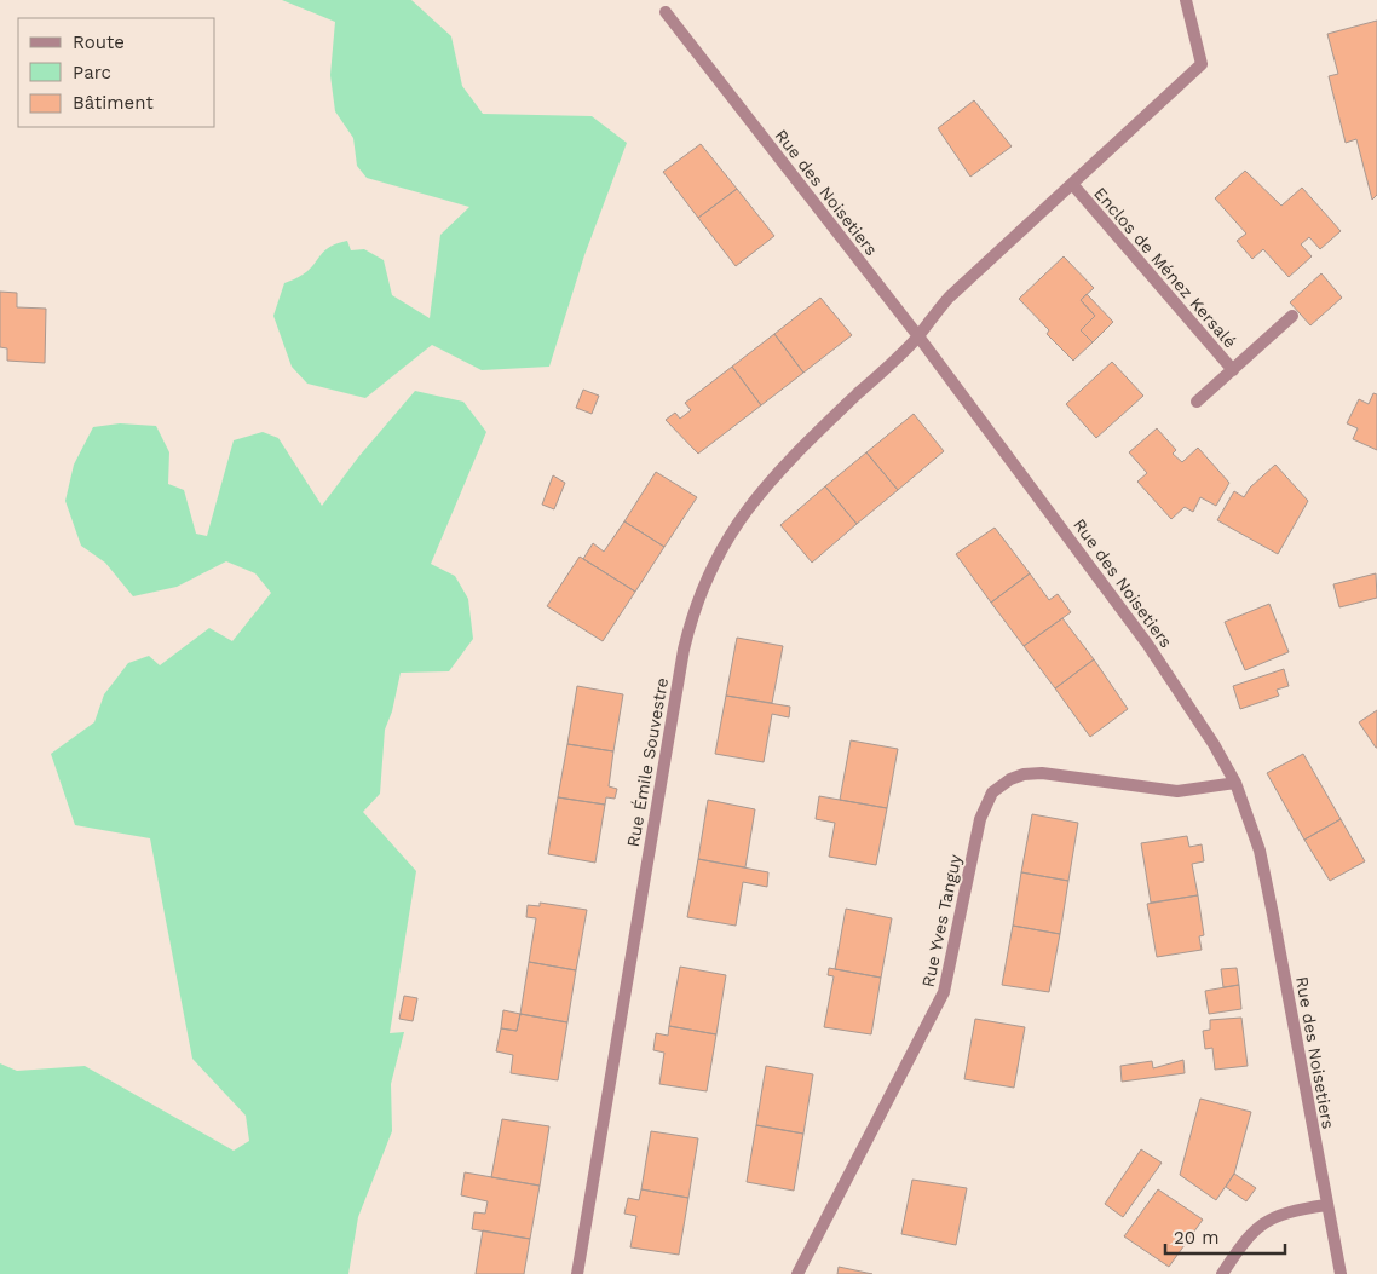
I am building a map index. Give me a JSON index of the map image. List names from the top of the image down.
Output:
{
  "streets": {
    "street": [
      "Rue des Noisetiers",
      "Enclos de Ménez Kersalé",
      "Rue Émile Souvestre",
      "Rue Yves Tanguy"
    ]
  },
  "crossings": [
    ["Rue des Noisetiers", "Enclos de Ménez Kersalé"],
    ["Rue des Noisetiers", "Rue Émile Souvestre"],
    ["Rue des Noisetiers", "Rue Yves Tanguy"],
    ["Enclos de Ménez Kersalé", "Rue Émile Souvestre"]
  ],
  "legend": ["Route", "Parc", "Bâtiment"],
  "scale_bar": "20 m"
}
